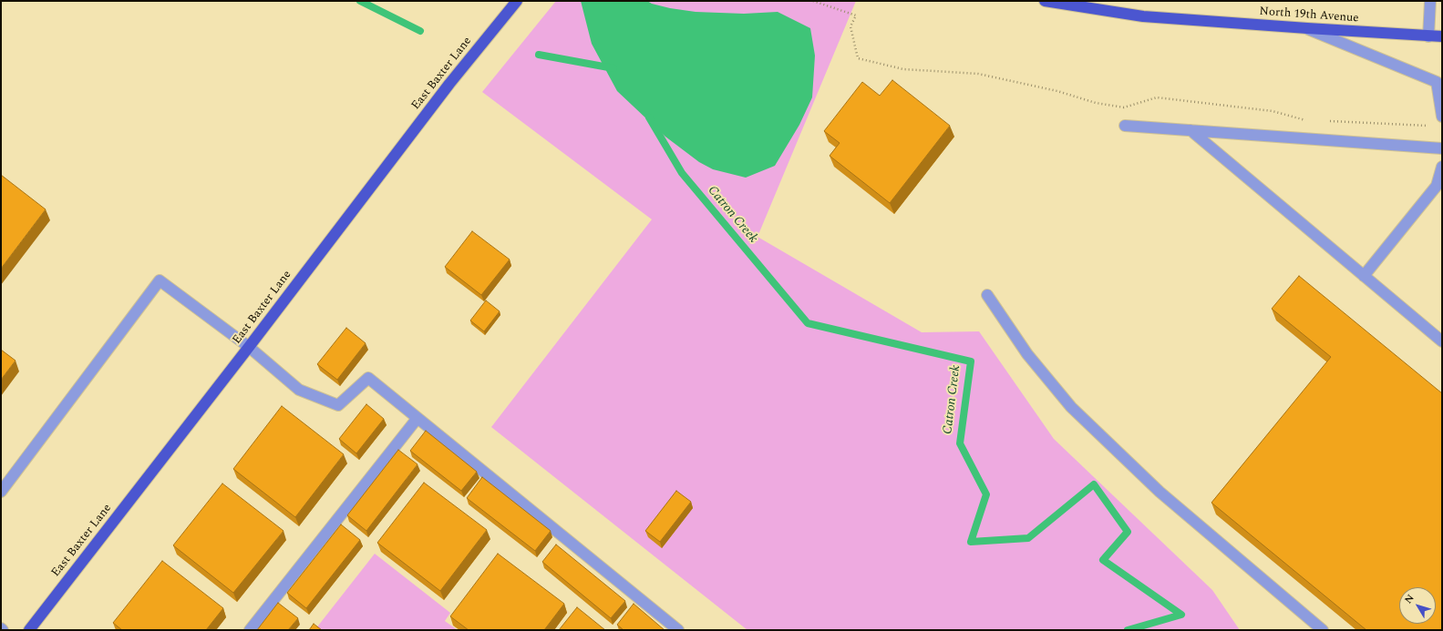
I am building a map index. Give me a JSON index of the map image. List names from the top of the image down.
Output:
{
  "streets": {
    "main road": ["North 19th Avenue", "East Baxter Lane"]
  },
  "water": ["Catron Creek"],
  "north": "top left"
}
